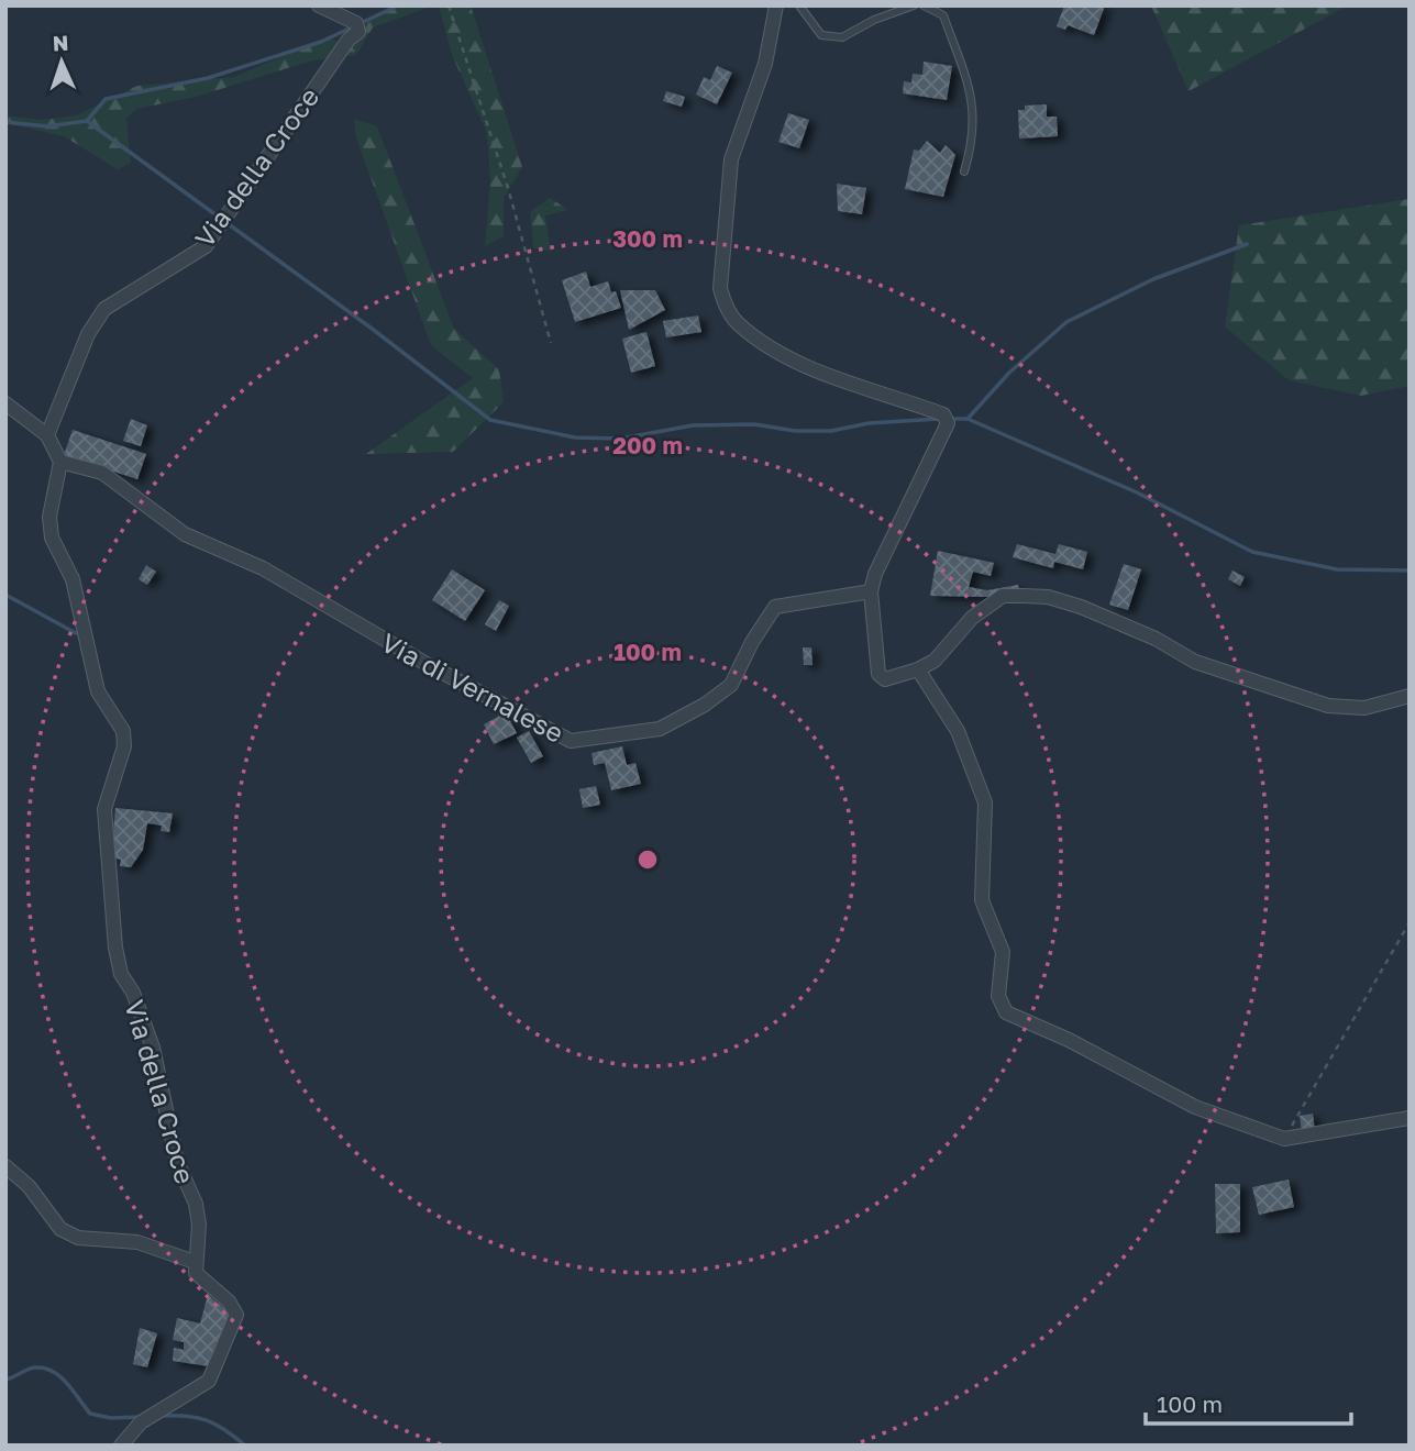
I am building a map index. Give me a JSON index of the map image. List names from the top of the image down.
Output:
{
  "streets": {
    "street": ["Via della Croce", "Via di Vernalese"]
  },
  "crossings": [
    ["Via della Croce", "Via di Vernalese"]
  ],
  "scale_bar": "100 m",
  "north": "top",
  "rings": ["300 m", "200 m", "100 m"]
}
